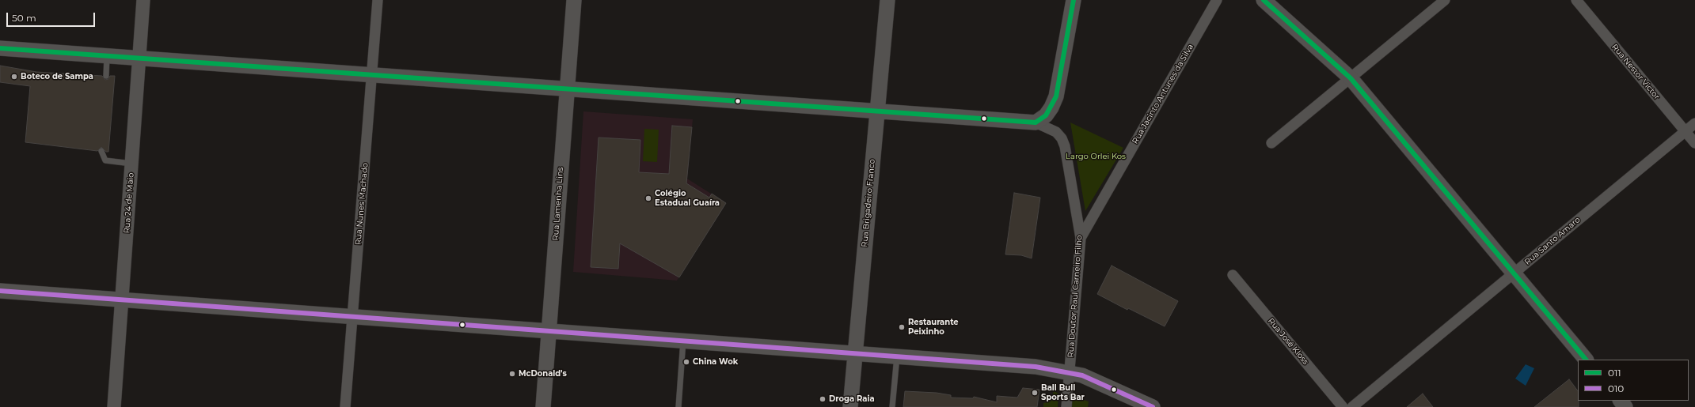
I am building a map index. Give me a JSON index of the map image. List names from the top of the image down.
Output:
{
  "streets": {
    "main road": ["Rua Brigadeiro Franco", "Rua Lamenha Lins"],
    "street": [
      "Rua Nestor Victor",
      "Rua Jacinto Antunes da Silva",
      "Rua 24 de Maio",
      "Rua Nunes Machado",
      "Rua Santo Amaro",
      "Rua Doutor Raul Carneiro Filho",
      "Rua José Kloss"
    ]
  },
  "crossings": [
    ["Rua Nestor Victor", "Rua Santo Amaro"],
    ["Rua Jacinto Antunes da Silva", "Rua Doutor Raul Carneiro Filho"]
  ],
  "parks": ["Largo Orlei Kos"],
  "places": [
    "Boteco de Sampa",
    "Colégio Estadual Guaíra",
    "Restaurante Peixinho",
    "China Wok",
    "McDonald's",
    "Ball Bull Sports Bar",
    "Droga Raia"
  ],
  "lines": ["transit line 011", "transit line 010"],
  "legend": ["011", "010"],
  "scale_bar": "50 m"
}
